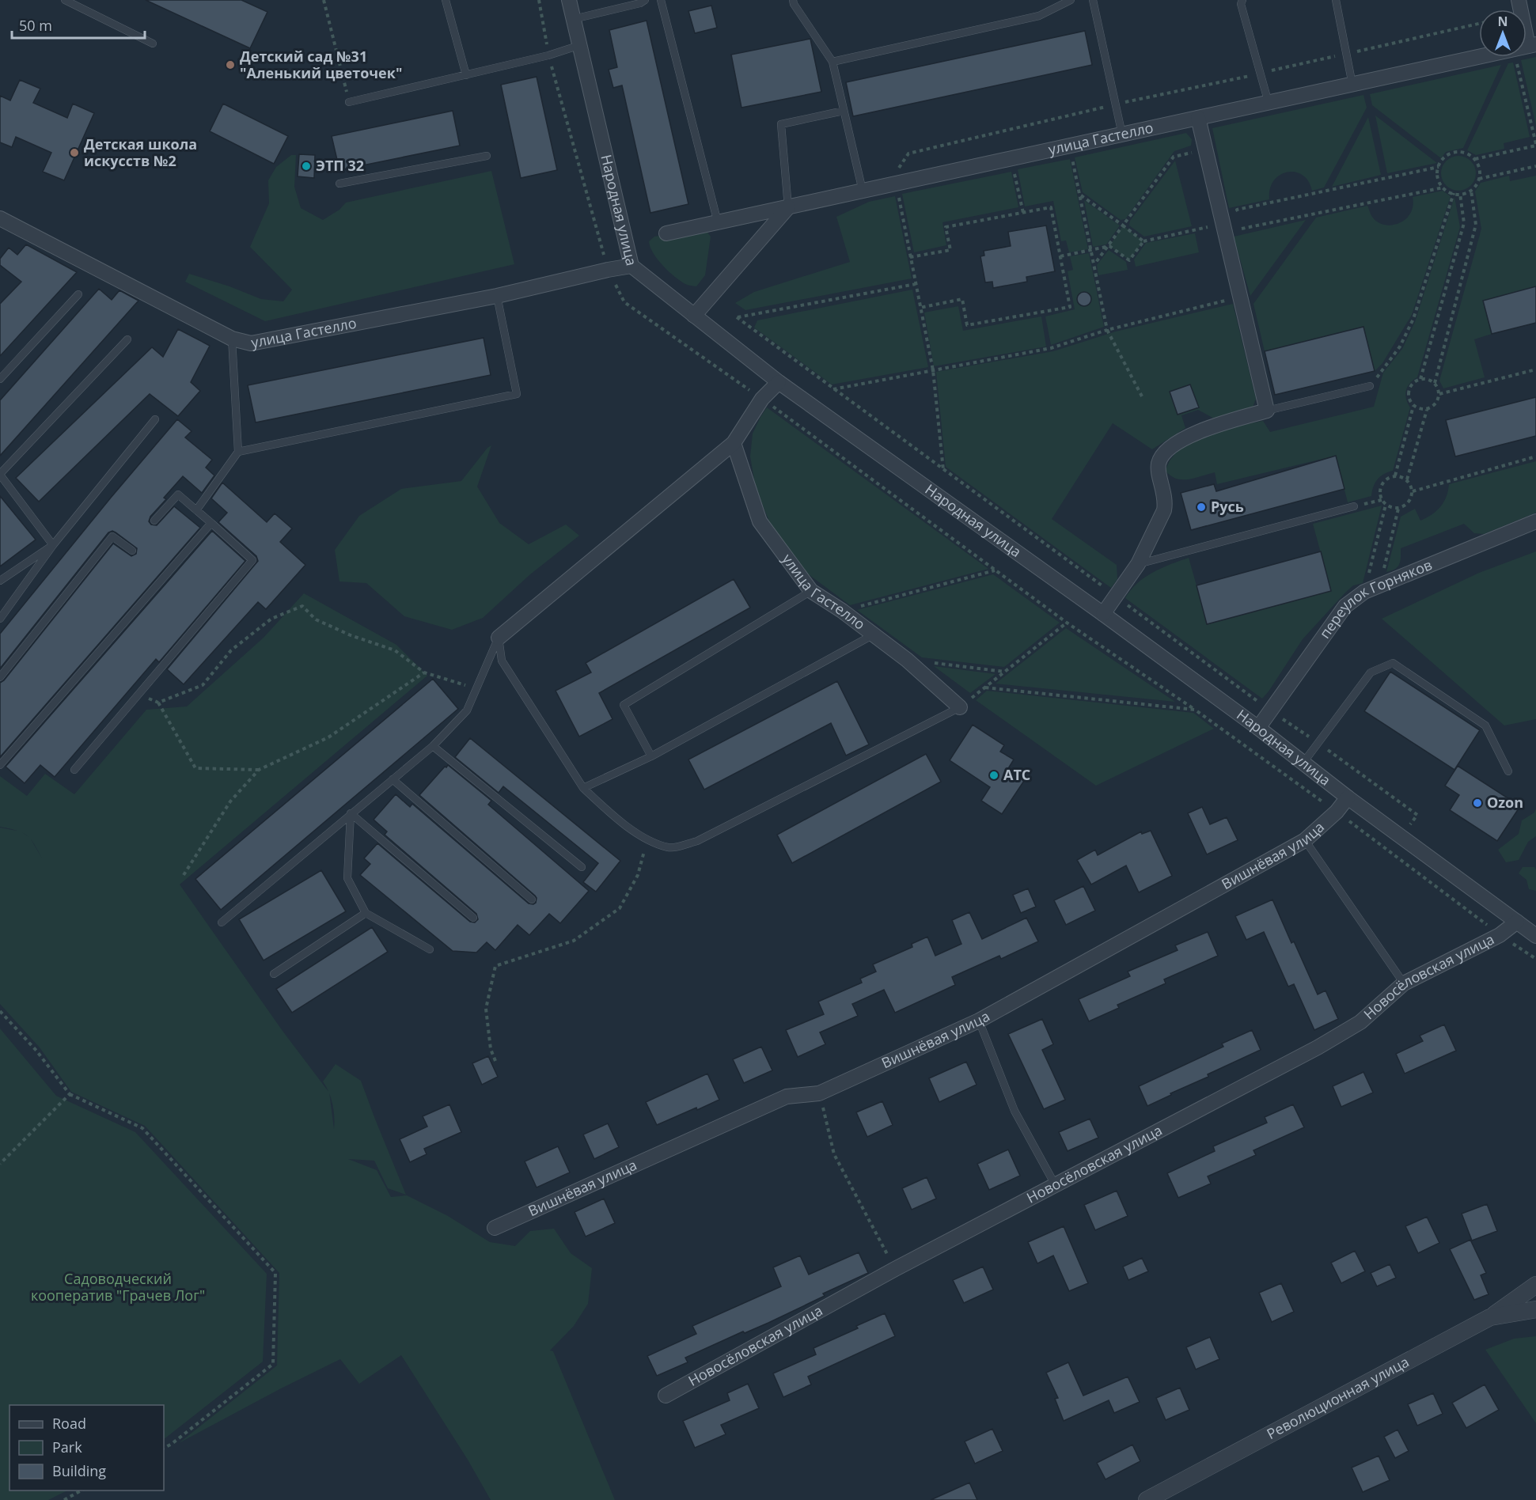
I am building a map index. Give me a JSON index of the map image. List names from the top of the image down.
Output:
{
  "streets": {
    "street": [
      "улица Гастелло",
      "Народная улица",
      "переулок Горняков",
      "Вишнёвая улица",
      "Новосёловская улица",
      "Революционная улица"
    ]
  },
  "crossings": [
    ["улица Гастелло", "Народная улица"],
    ["Народная улица", "переулок Горняков"],
    ["Народная улица", "Вишнёвая улица"],
    ["Народная улица", "Новосёловская улица"]
  ],
  "parks": ["Cадоводческий кооператив \"Грачев Лог\""],
  "places": [
    "Детский сад №31 \"Аленький цветочек\"",
    "Детская школа искусств №2",
    "ЭТП 32",
    "Русь",
    "АТС",
    "Ozon"
  ],
  "legend": ["Road", "Park", "Building"],
  "scale_bar": "50 m",
  "north": "top"
}
